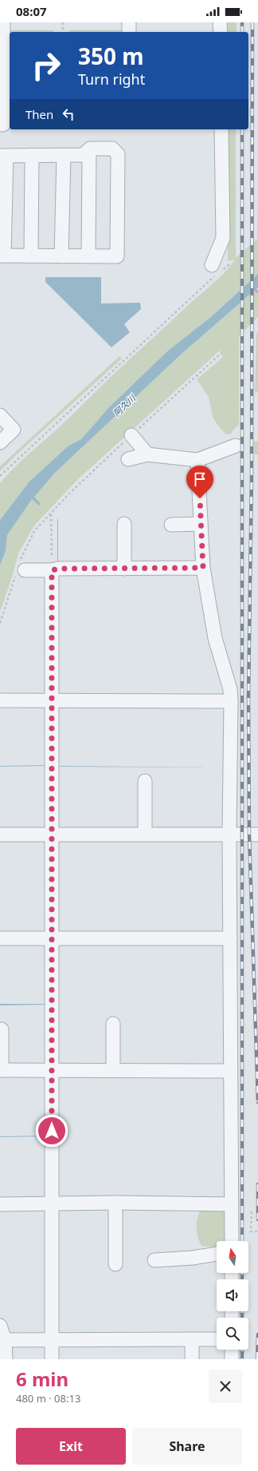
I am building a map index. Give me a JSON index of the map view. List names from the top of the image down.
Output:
{
  "water": ["阿久川"],
  "north": "top",
  "page": {
    "status": "08:07",
    "turn": ["350 m", "Turn right"],
    "then": "Then",
    "heading": ["6 min", "480 m · 08:13"],
    "buttons": ["Exit", "Share"]
  }
}
